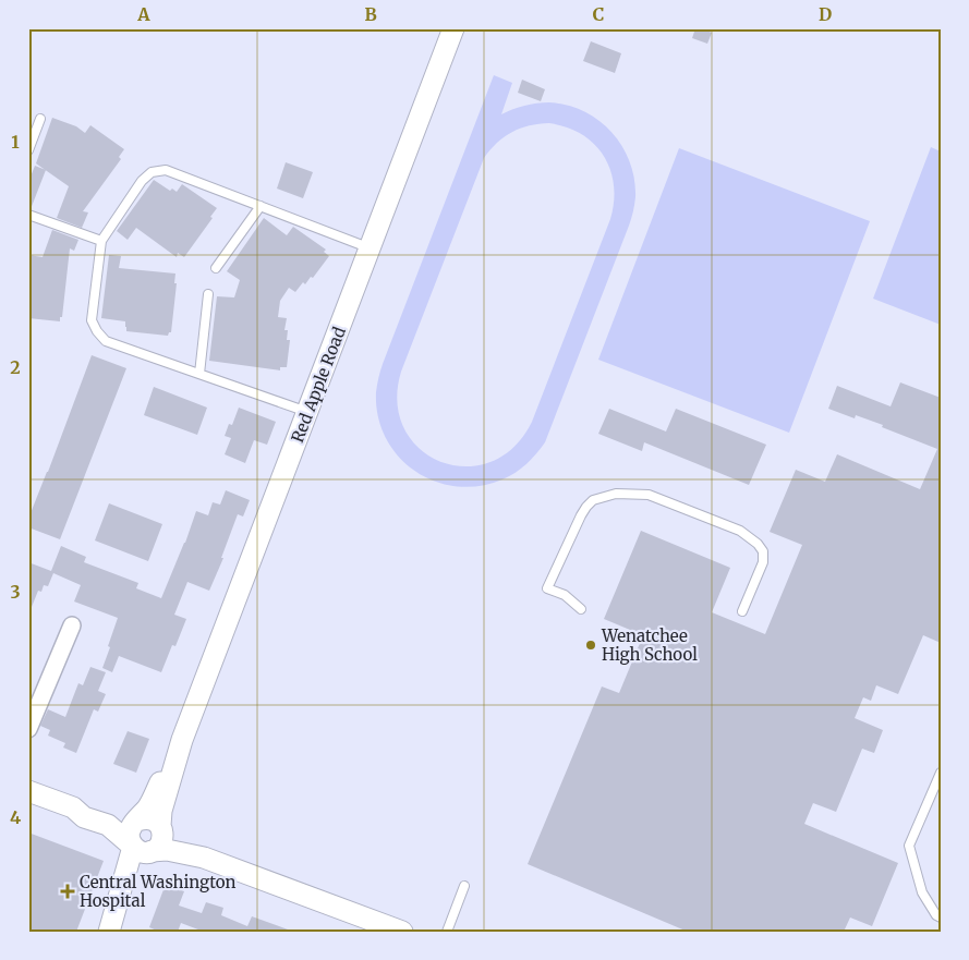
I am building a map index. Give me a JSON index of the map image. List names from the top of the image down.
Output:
{
  "streets": {
    "street": ["Red Apple Road"]
  },
  "places": {
    "other": ["Wenatchee High School"],
    "health": ["Central Washington Hospital"]
  },
  "grid": {
    "columns": [
      "A",
      "B",
      "C",
      "D"
    ],
    "rows": [
      "1",
      "2",
      "3",
      "4"
    ]
  }
}
